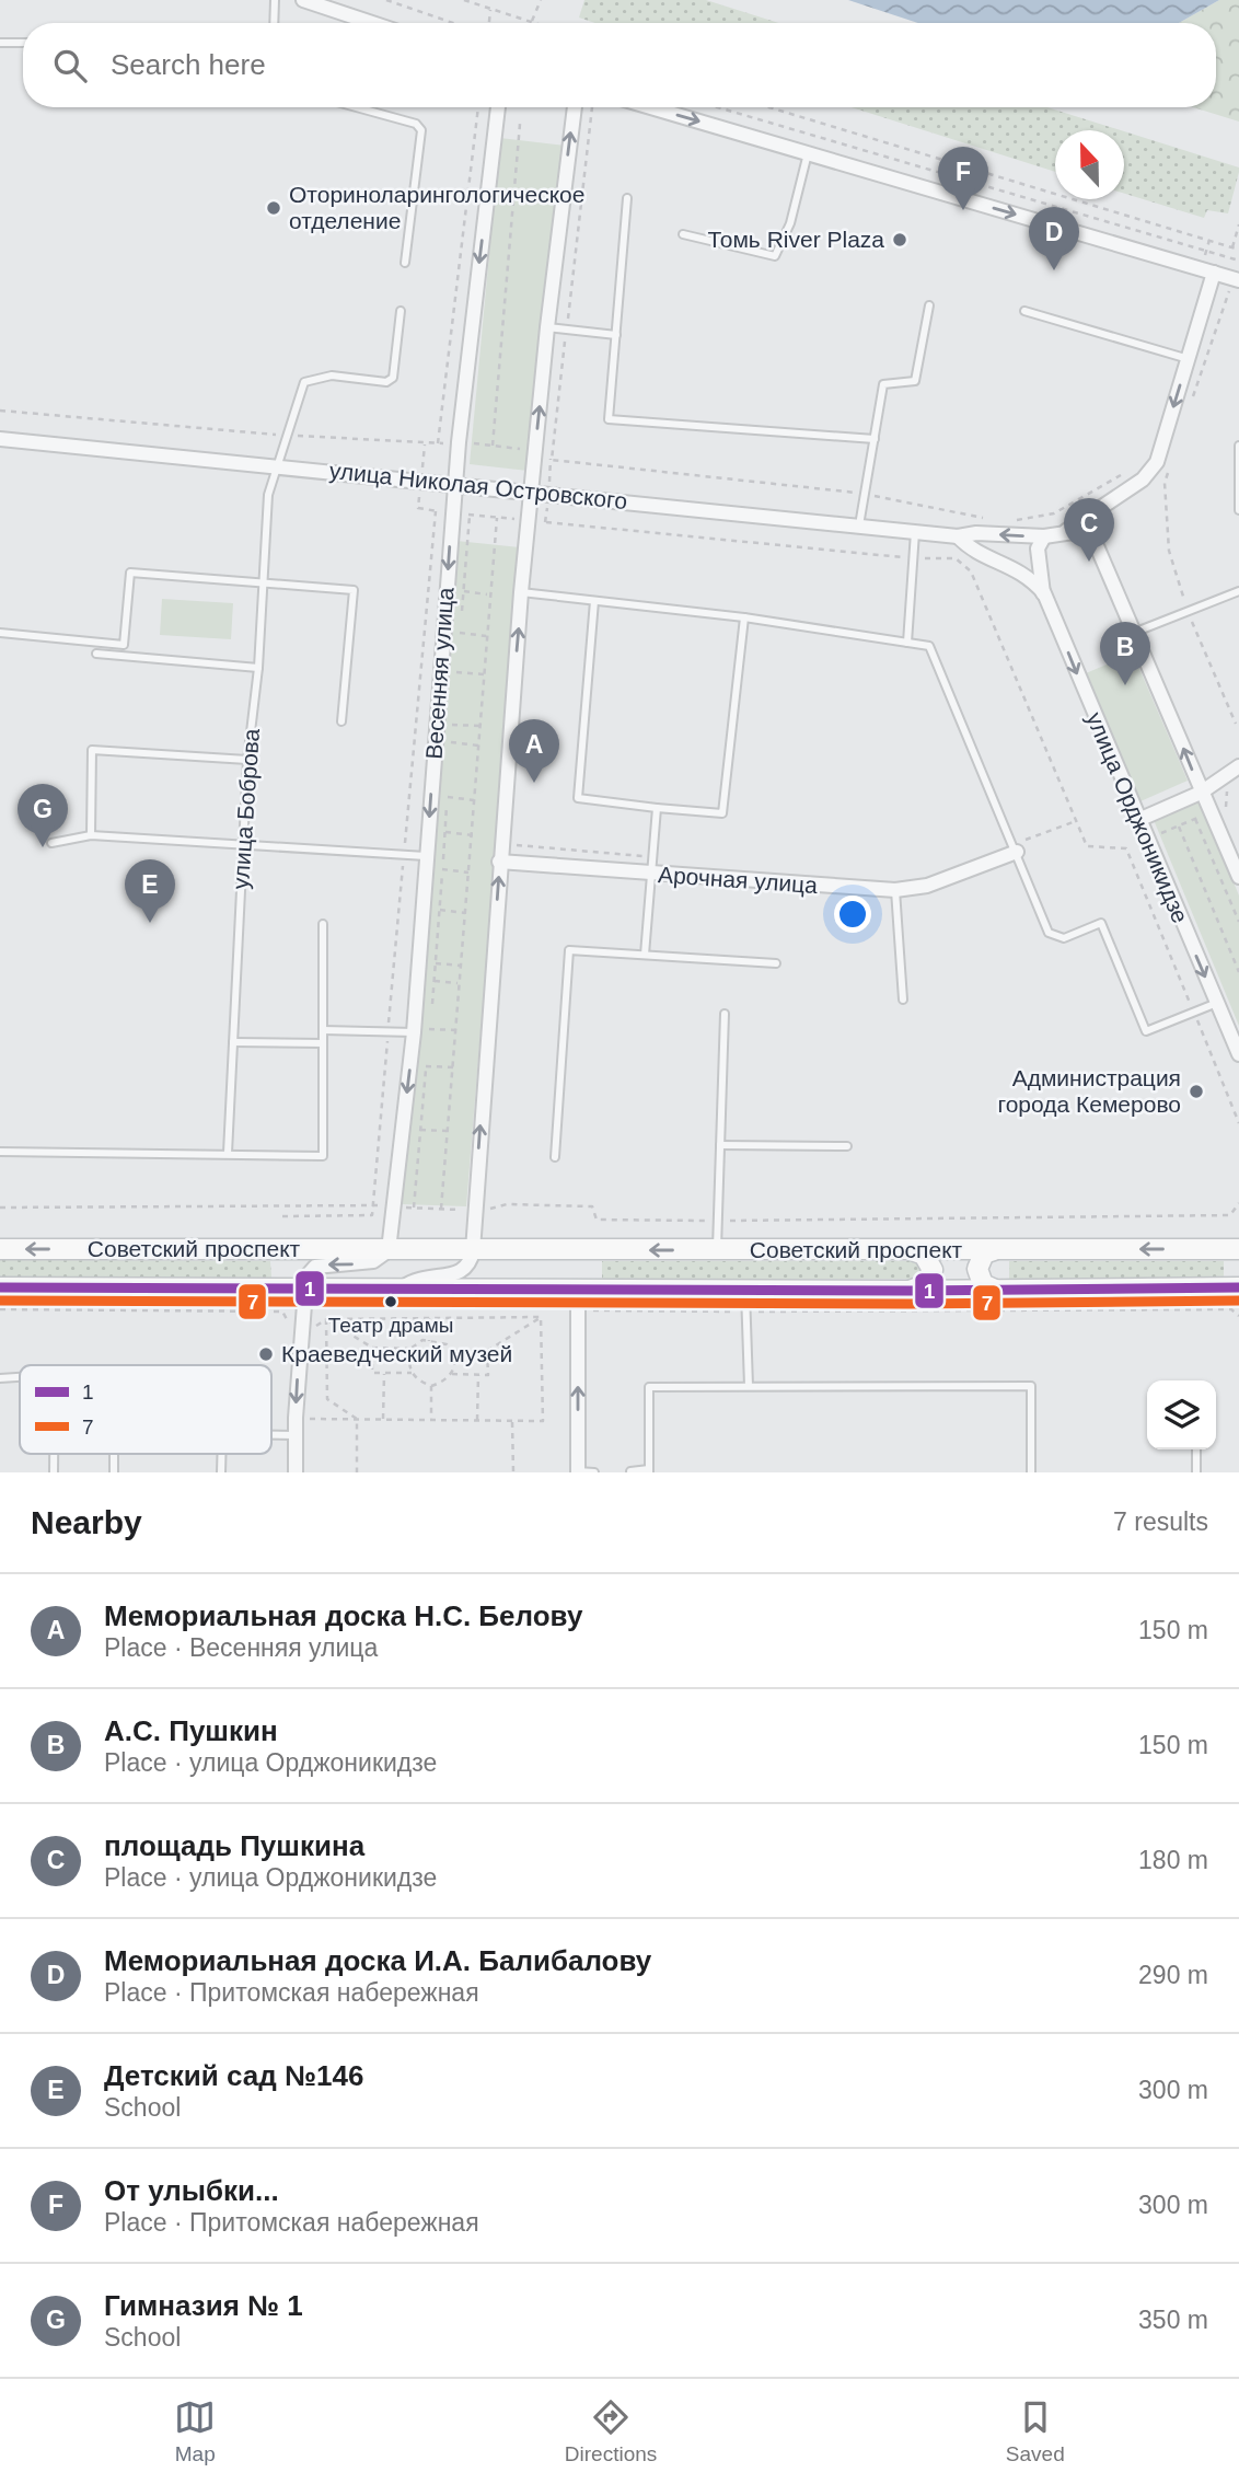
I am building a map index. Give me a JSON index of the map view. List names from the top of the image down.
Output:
{
  "streets": {
    "main road": ["Советский проспект"],
    "street": [
      "улица Николая Островского",
      "Весенняя улица",
      "улица Орджоникидзе",
      "Арочная улица"
    ],
    "lane": ["улица Боброва"]
  },
  "crossings": [
    ["улица Николая Островского", "Весенняя улица"],
    ["улица Николая Островского", "улица Боброва"],
    ["улица Николая Островского", "улица Орджоникидзе"],
    ["Весенняя улица", "Советский проспект"]
  ],
  "places": [
    "Оториноларингологическое отделение",
    "Томь River Plaza",
    "Администрация города Кемерово",
    "Театр драмы",
    "Краеведческий музей"
  ],
  "lines": ["transit line 1", "transit line 7"],
  "legend": ["1", "7"],
  "north": "top",
  "page": {
    "search": "Search here",
    "pins": [
      "F",
      "D",
      "C",
      "B",
      "A",
      "G",
      "E"
    ],
    "heading": ["Nearby", "7 results"],
    "list": [
      {
        "mark": "A",
        "name": "Мемориальная доска Н.С. Белову",
        "note": "Place · Весенняя улица",
        "value": "150 m"
      },
      {
        "mark": "B",
        "name": "А.С. Пушкин",
        "note": "Place · улица Орджоникидзе",
        "value": "150 m"
      },
      {
        "mark": "C",
        "name": "площадь Пушкина",
        "note": "Place · улица Орджоникидзе",
        "value": "180 m"
      },
      {
        "mark": "D",
        "name": "Мемориальная доска И.А. Балибалову",
        "note": "Place · Притомская набережная",
        "value": "290 m"
      },
      {
        "mark": "E",
        "name": "Детский сад №146",
        "note": "School",
        "value": "300 m"
      },
      {
        "mark": "F",
        "name": "От улыбки...",
        "note": "Place · Притомская набережная",
        "value": "300 m"
      },
      {
        "mark": "G",
        "name": "Гимназия № 1",
        "note": "School",
        "value": "350 m"
      }
    ],
    "nav": ["Map", "Directions", "Saved"]
  }
}
